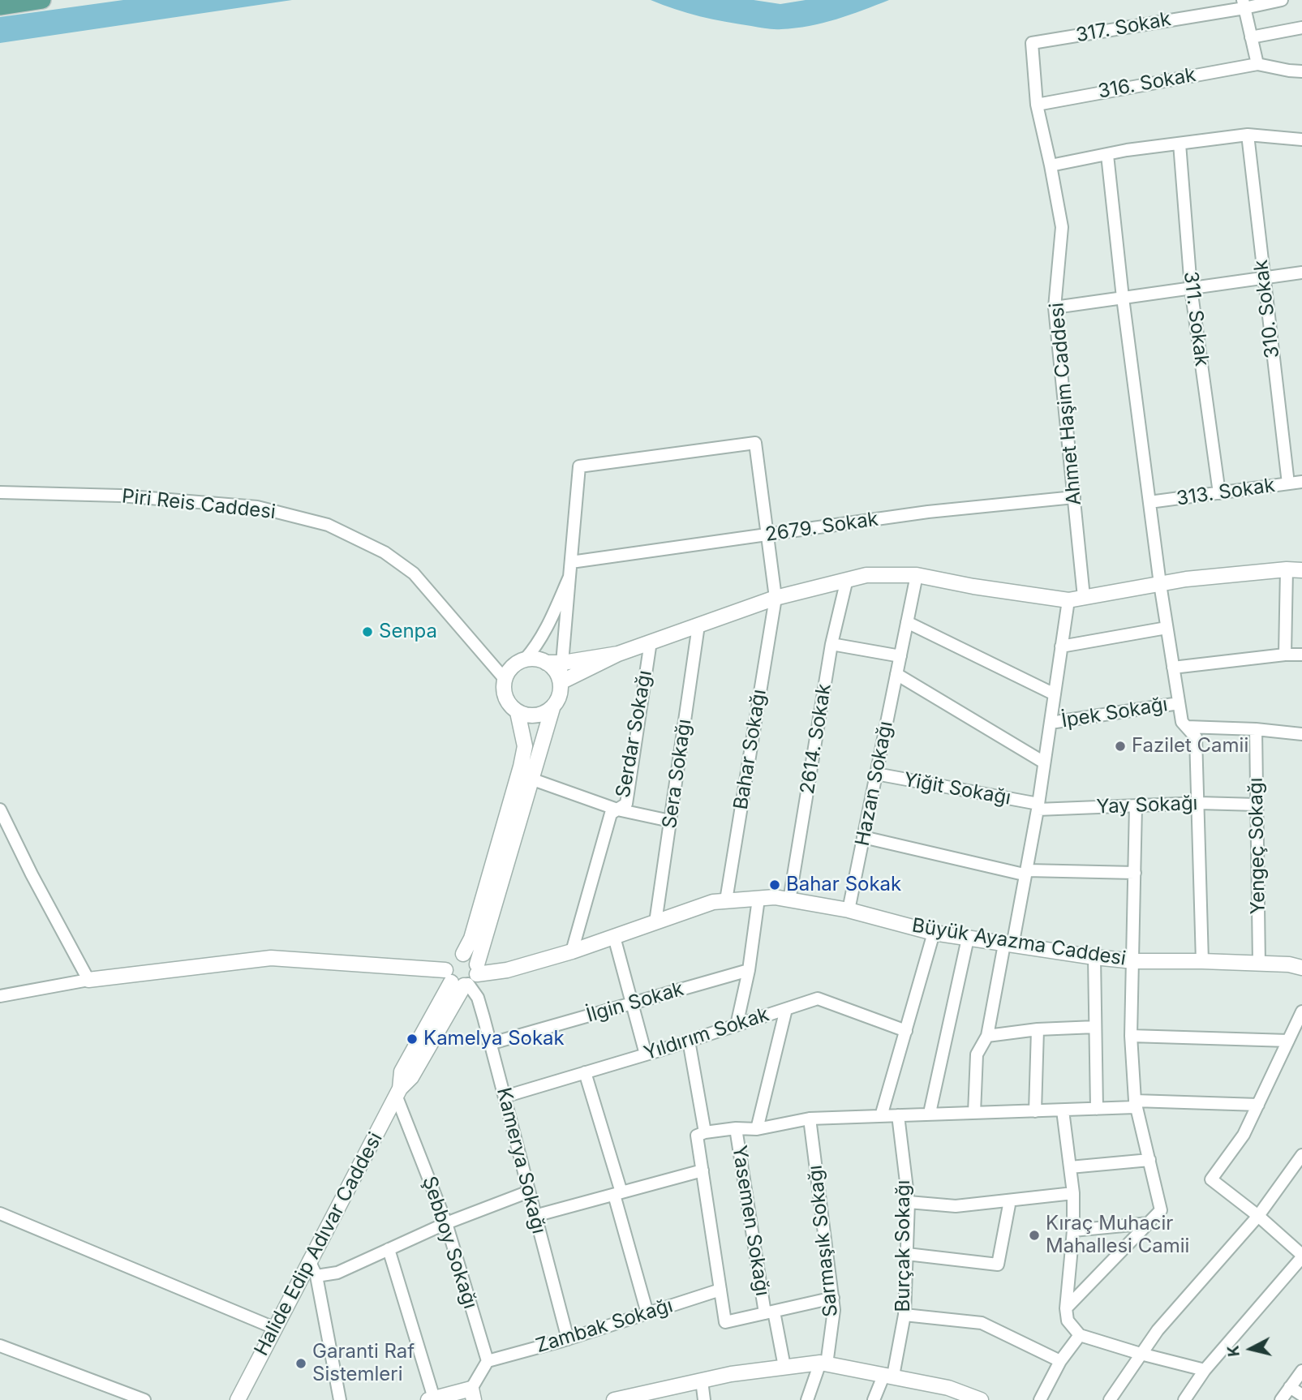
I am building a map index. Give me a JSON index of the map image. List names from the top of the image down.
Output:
{
  "streets": {
    "street": [
      "317. Sokak",
      "316. Sokak",
      "310. Sokak",
      "311. Sokak",
      "Ahmet Haşim Caddesi",
      "313. Sokak",
      "Piri Reis Caddesi",
      "2679. Sokak",
      "İpek Sokağı",
      "Serdar Sokağı",
      "2614. Sokak",
      "Bahar Sokağı",
      "Sera Sokağı",
      "Hazan Sokağı",
      "Yiğit Sokağı",
      "Yay Sokağı",
      "Yengeç Sokağı",
      "Büyük Ayazma Caddesi",
      "İlgin Sokak",
      "Yıldırım Sokak",
      "Kamerya Sokağı",
      "Yasemen Sokağı",
      "Sarmaşık Sokağı",
      "Şebboy Sokağı",
      "Halide Edip Adıvar Caddesi",
      "Burçak Sokağı",
      "Zambak Sokağı"
    ]
  },
  "crossings": [
    ["317. Sokak", "Ahmet Haşim Caddesi"],
    ["316. Sokak", "Ahmet Haşim Caddesi"],
    ["310. Sokak", "313. Sokak"],
    ["311. Sokak", "313. Sokak"],
    ["Ahmet Haşim Caddesi", "2679. Sokak"],
    ["2679. Sokak", "Bahar Sokağı"],
    ["Serdar Sokağı", "Büyük Ayazma Caddesi"],
    ["2614. Sokak", "Büyük Ayazma Caddesi"],
    ["Bahar Sokağı", "Büyük Ayazma Caddesi"],
    ["Sera Sokağı", "Büyük Ayazma Caddesi"],
    ["Hazan Sokağı", "Yiğit Sokağı"],
    ["Hazan Sokağı", "Büyük Ayazma Caddesi"],
    ["Yiğit Sokağı", "Yay Sokağı"],
    ["Yay Sokağı", "Yengeç Sokağı"],
    ["Yengeç Sokağı", "Büyük Ayazma Caddesi"],
    ["Büyük Ayazma Caddesi", "Kamerya Sokağı"],
    ["Büyük Ayazma Caddesi", "Halide Edip Adıvar Caddesi"],
    ["İlgin Sokak", "Kamerya Sokağı"],
    ["Yıldırım Sokak", "Kamerya Sokağı"],
    ["Kamerya Sokağı", "Halide Edip Adıvar Caddesi"],
    ["Kamerya Sokağı", "Zambak Sokağı"],
    ["Şebboy Sokağı", "Halide Edip Adıvar Caddesi"],
    ["Şebboy Sokağı", "Zambak Sokağı"]
  ],
  "places": [
    "Senpa",
    "Fazilet Camii",
    "Bahar Sokak",
    "Kamelya Sokak",
    "Kıraç Muhacir Mahallesi Camii",
    "Garanti Raf Sistemleri"
  ],
  "north": "left"
}
